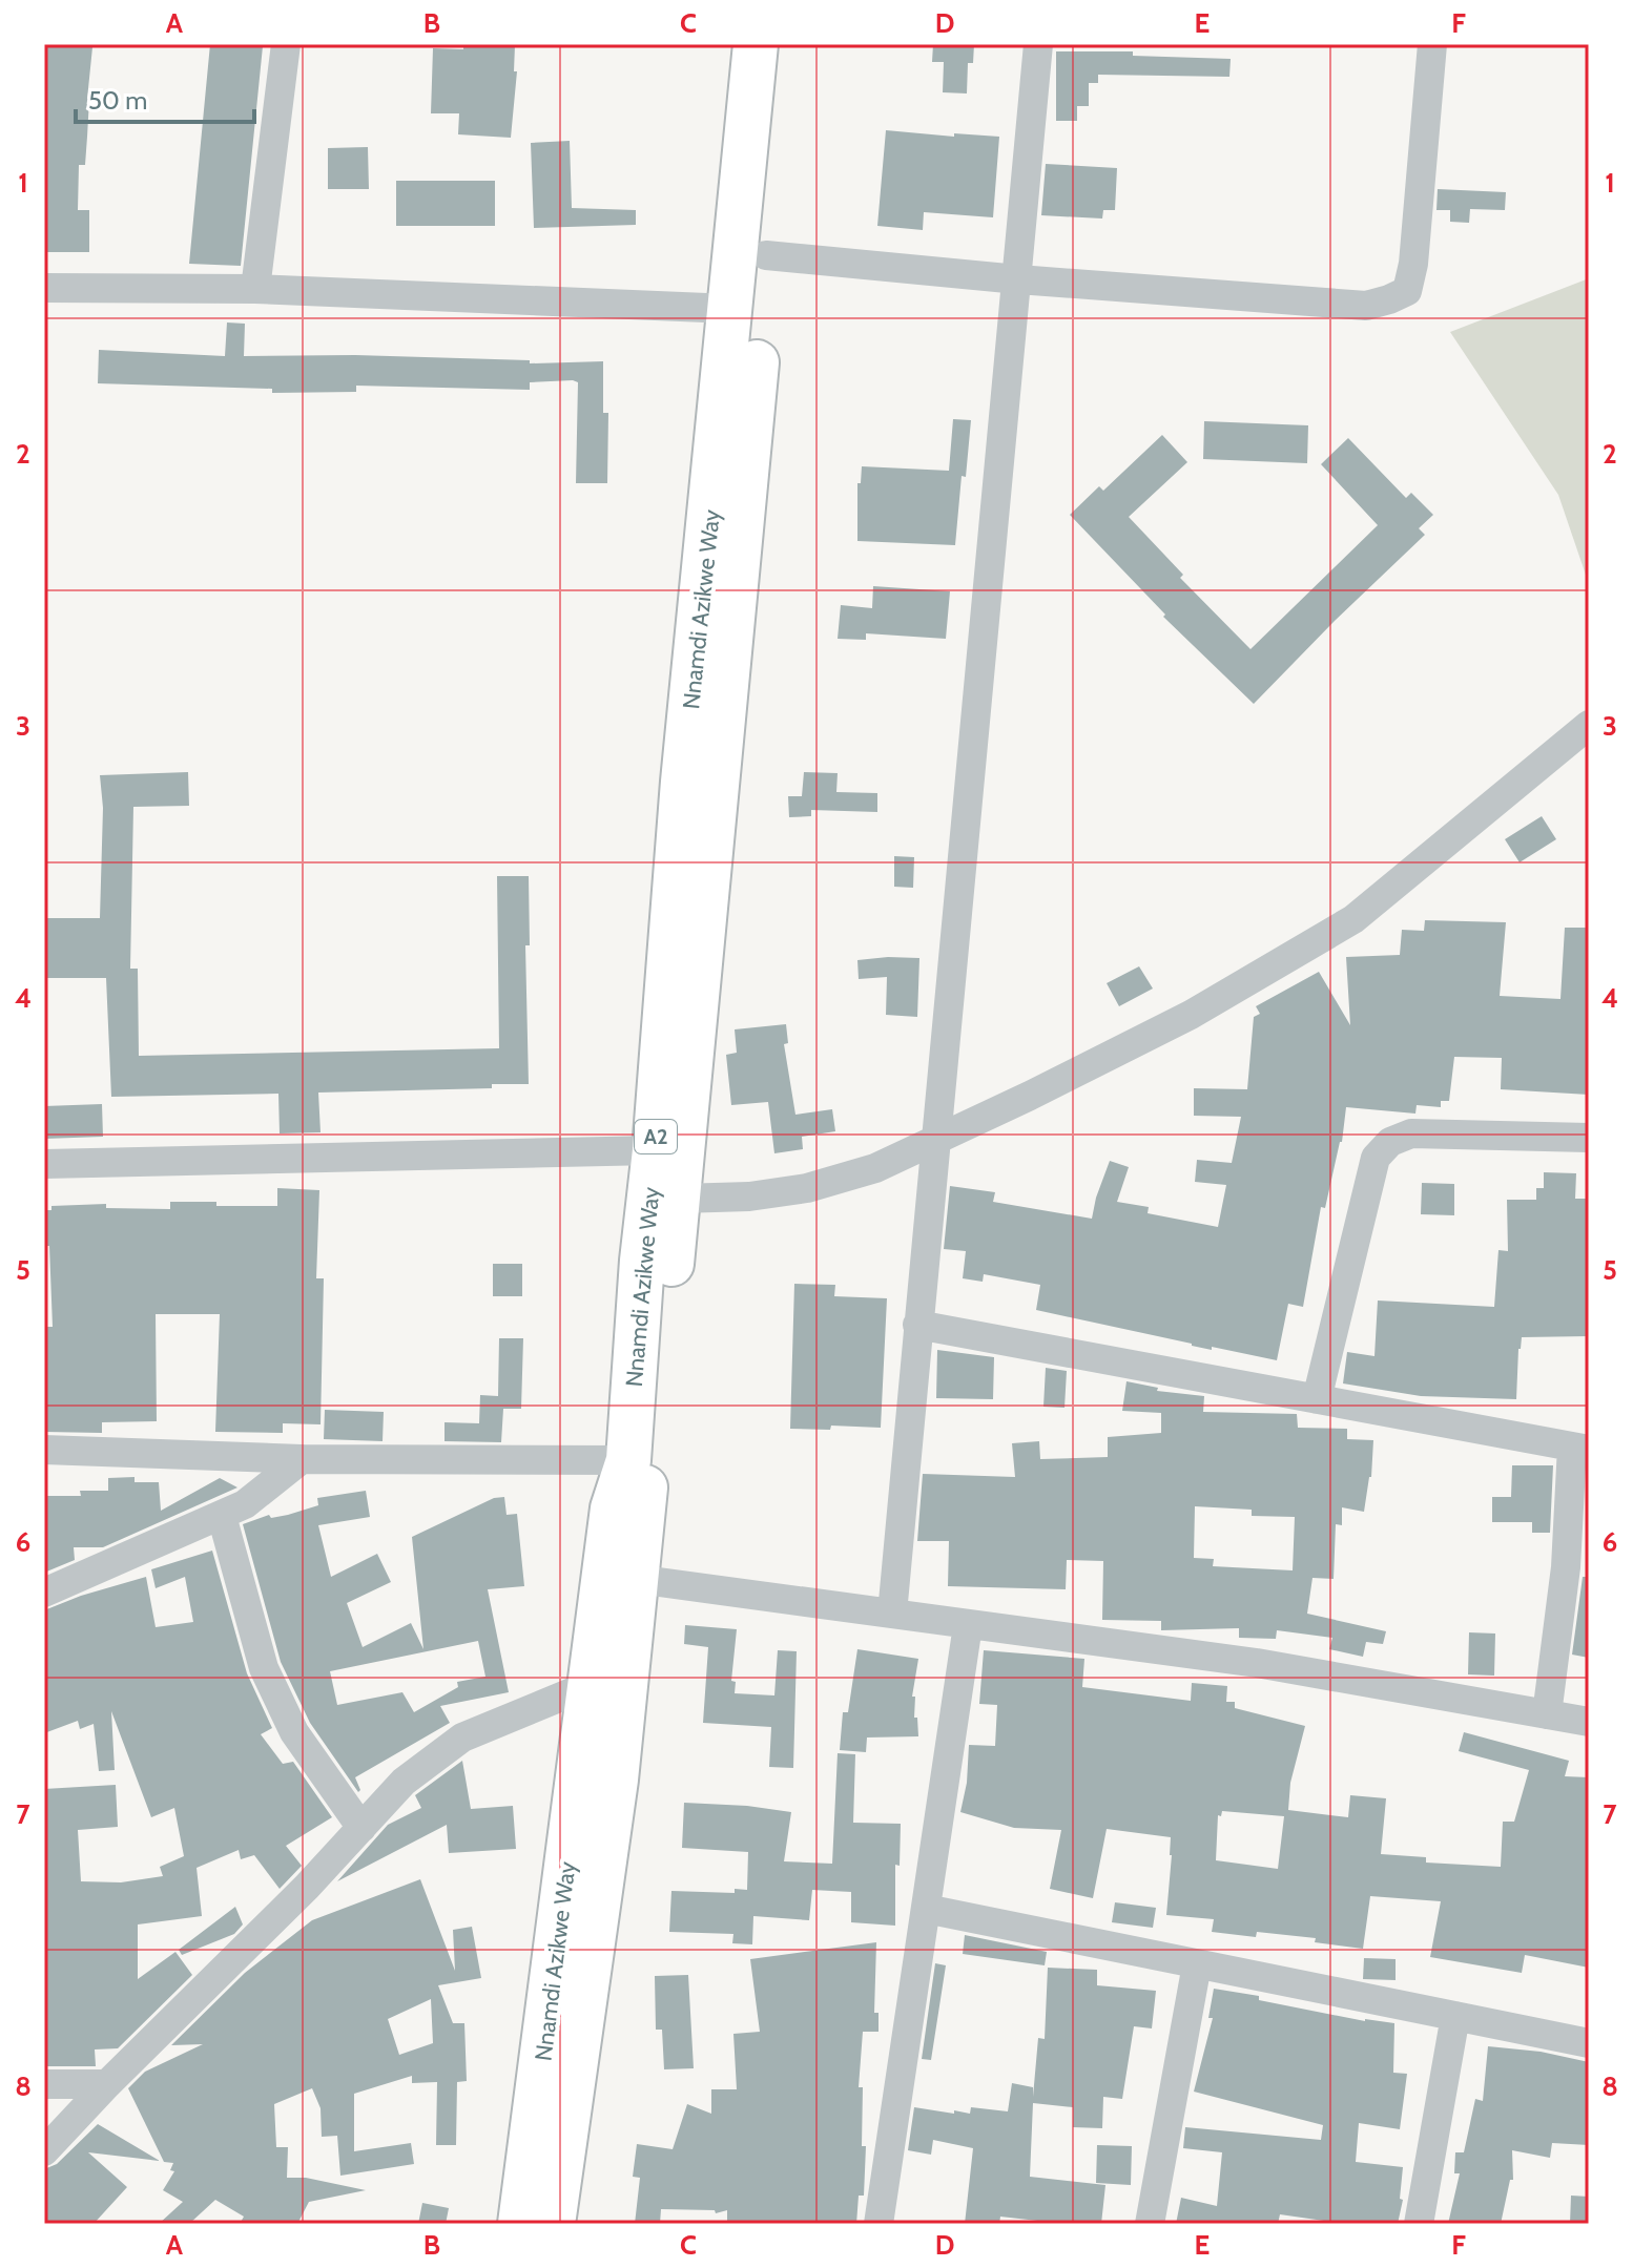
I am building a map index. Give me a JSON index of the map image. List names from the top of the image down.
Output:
{
  "streets": {
    "highway": ["Nnamdi Azikwe Way", "A2"]
  },
  "scale_bar": "50 m",
  "grid": {
    "columns": [
      "A",
      "B",
      "C",
      "D",
      "E",
      "F"
    ],
    "rows": [
      "1",
      "2",
      "3",
      "4",
      "5",
      "6",
      "7",
      "8"
    ]
  }
}
